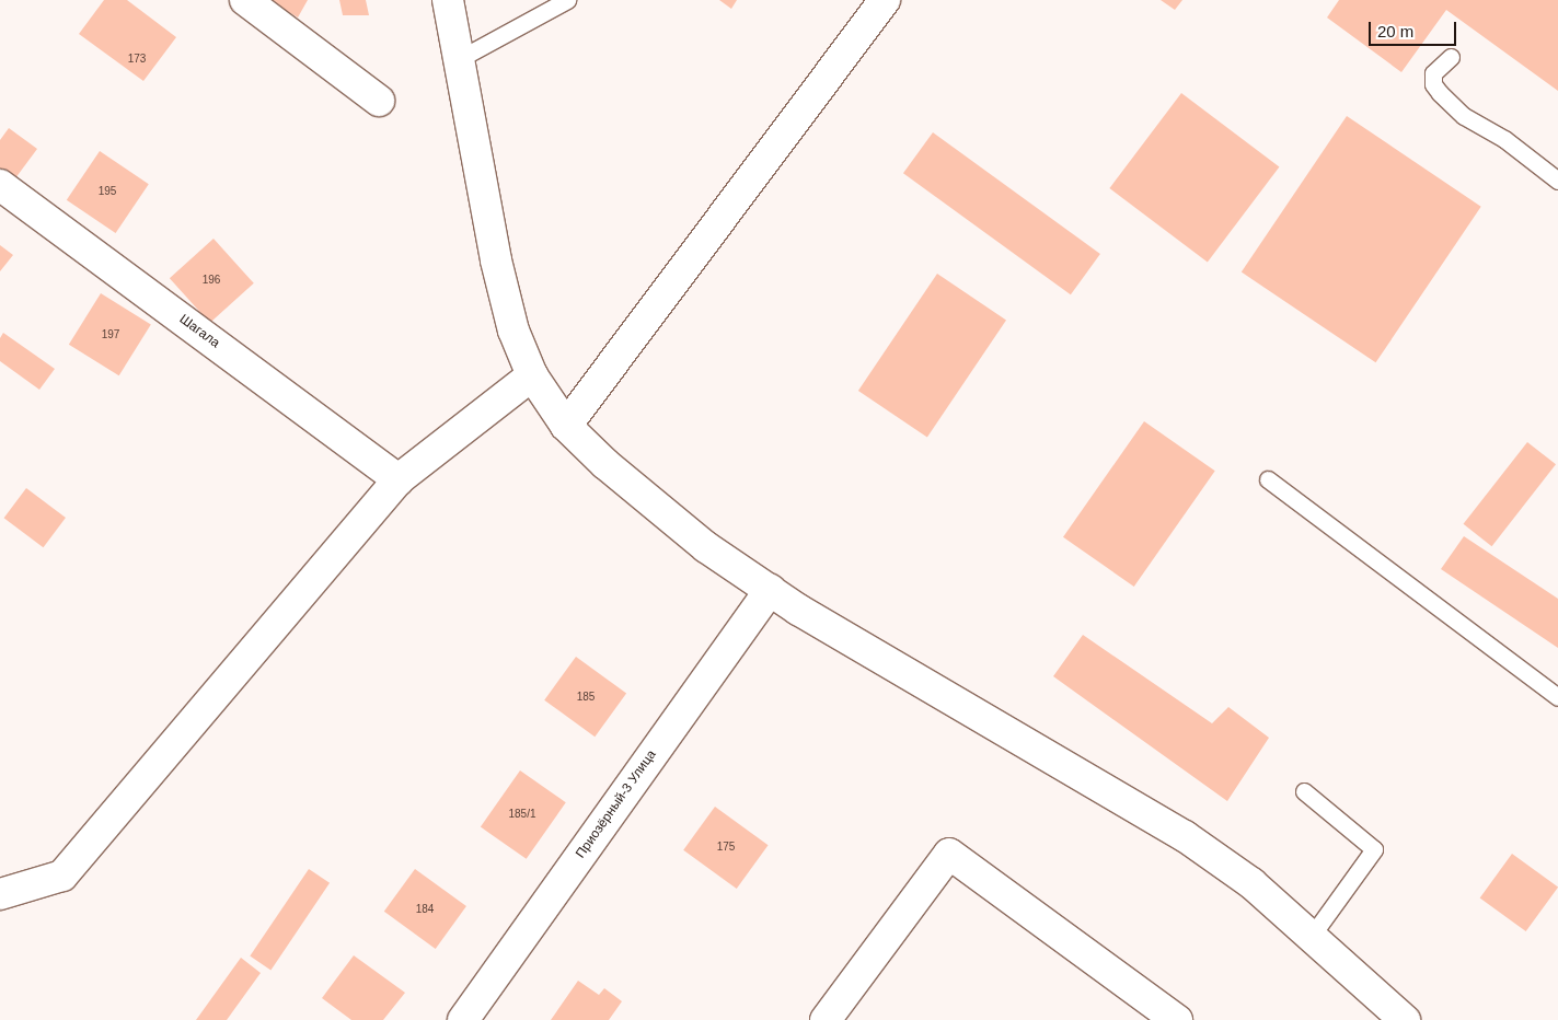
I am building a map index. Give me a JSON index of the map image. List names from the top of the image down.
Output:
{
  "streets": {
    "street": ["Шагала", "Приозёрный-3 Улица"]
  },
  "house_numbers": [
    "173",
    "195",
    "196",
    "197",
    "185",
    "185/1",
    "175",
    "184"
  ],
  "scale_bar": "20 m"
}
